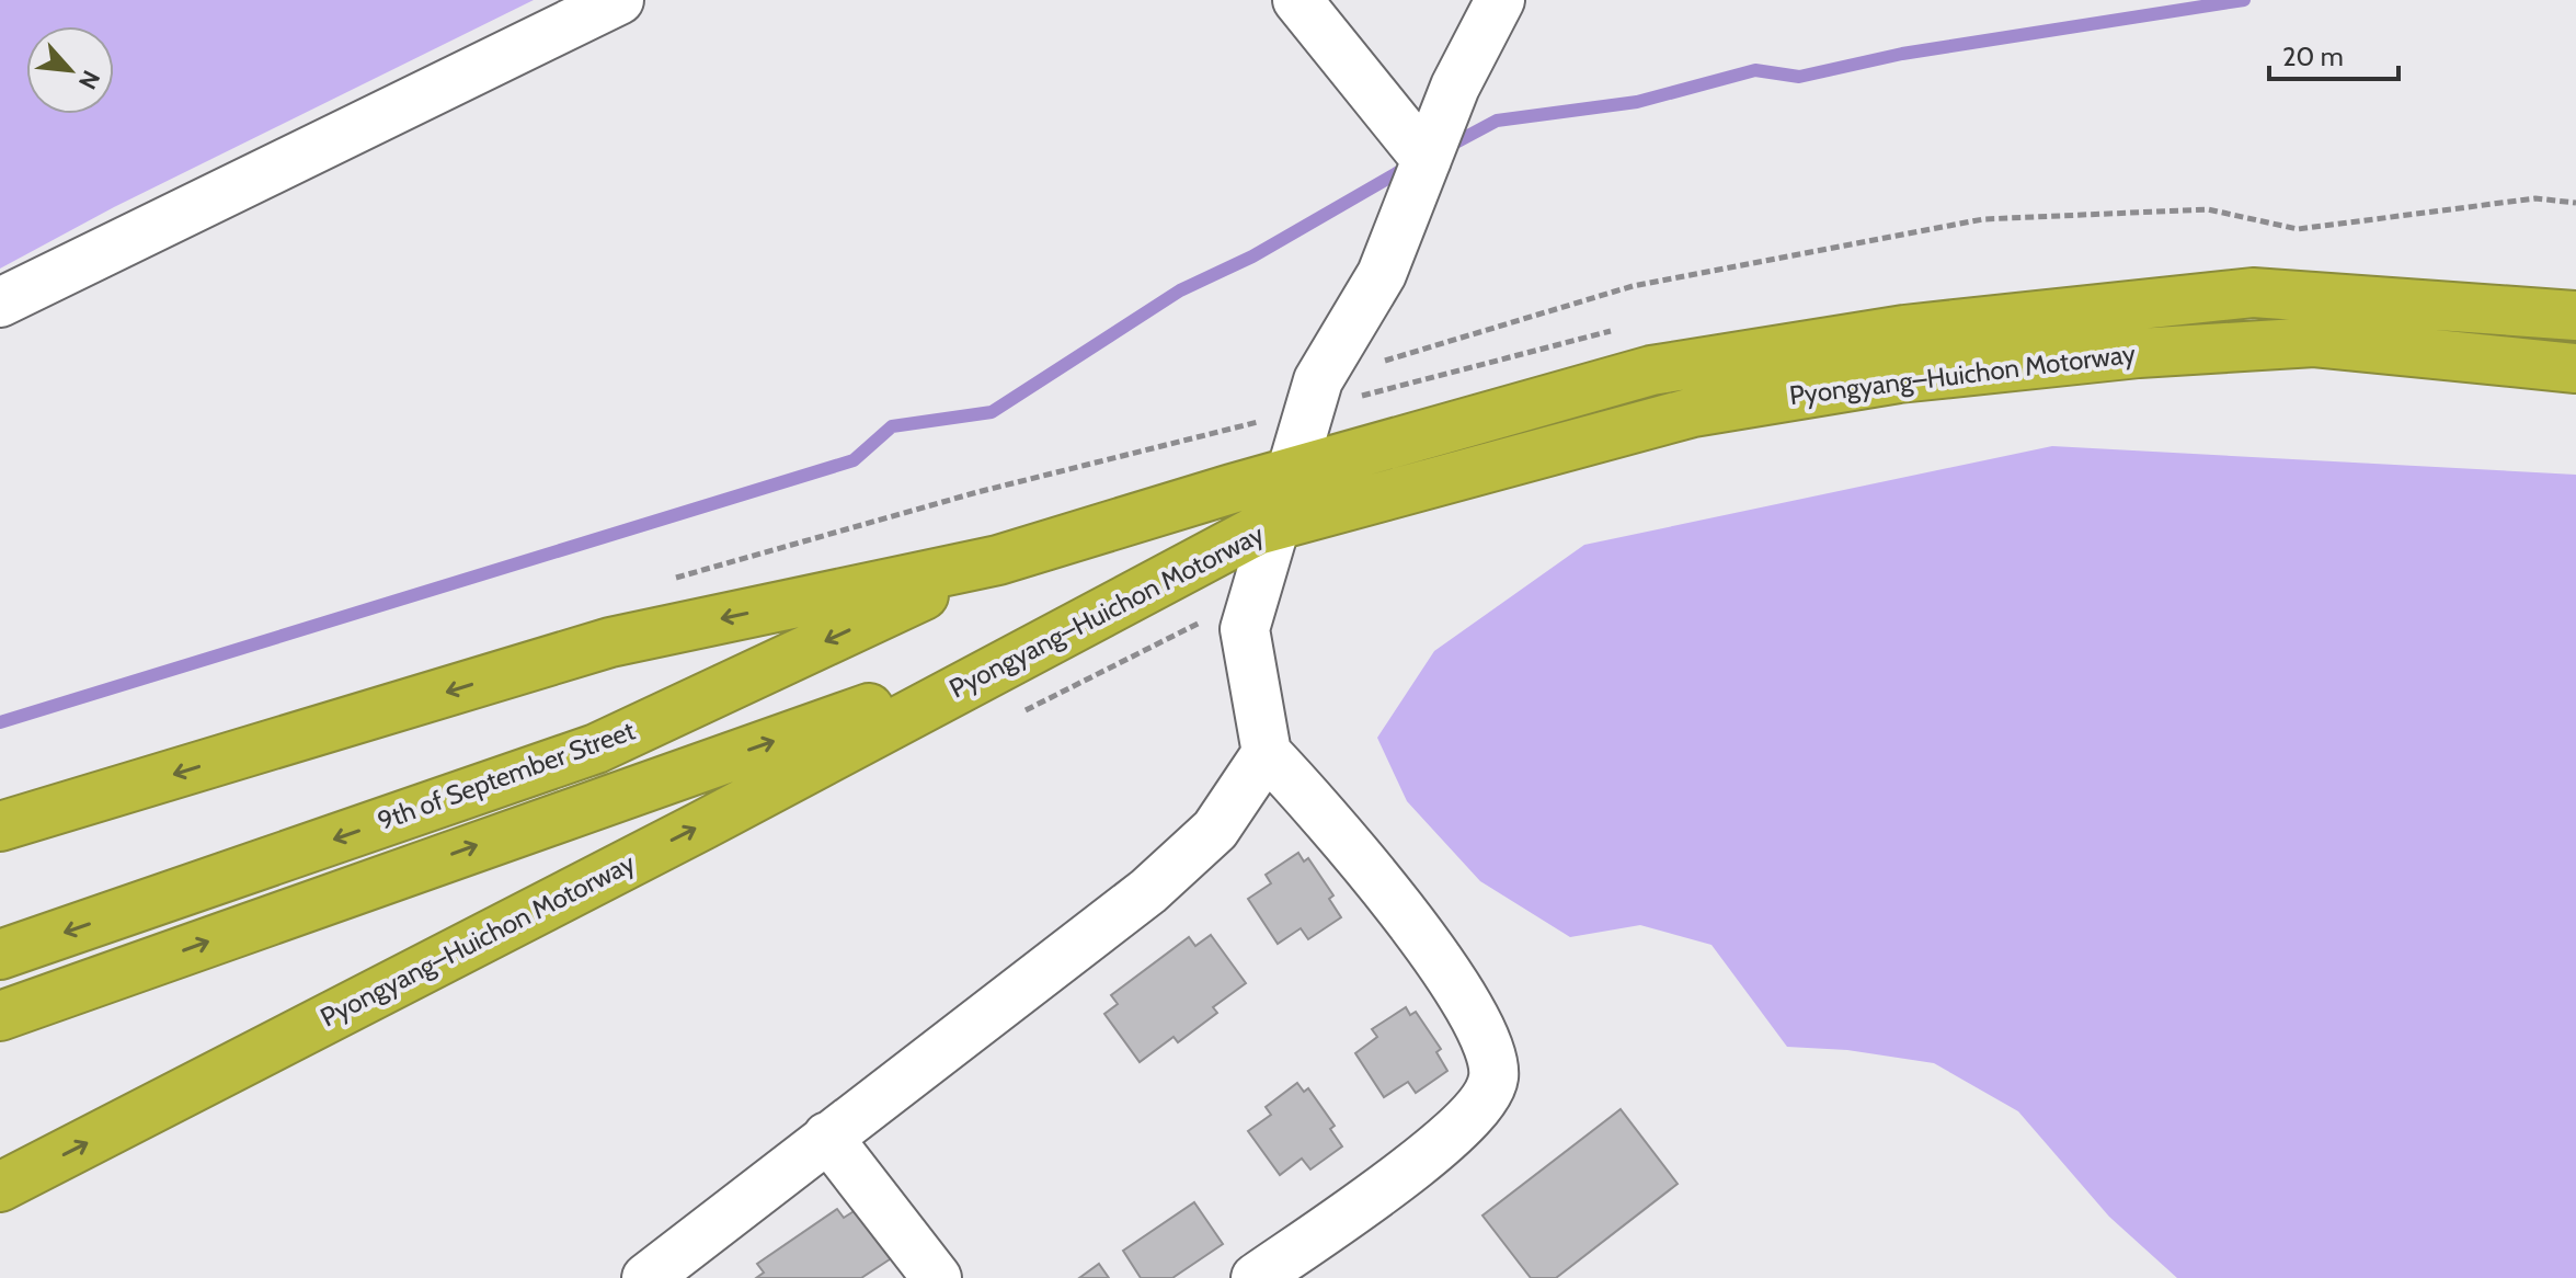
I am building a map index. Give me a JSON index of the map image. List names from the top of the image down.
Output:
{
  "streets": {
    "highway": ["Pyongyang–Huichon Motorway", "9th of September Street"]
  },
  "crossings": [
    ["Pyongyang–Huichon Motorway", "9th of September Street"]
  ],
  "scale_bar": "20 m",
  "north": "bottom right"
}
